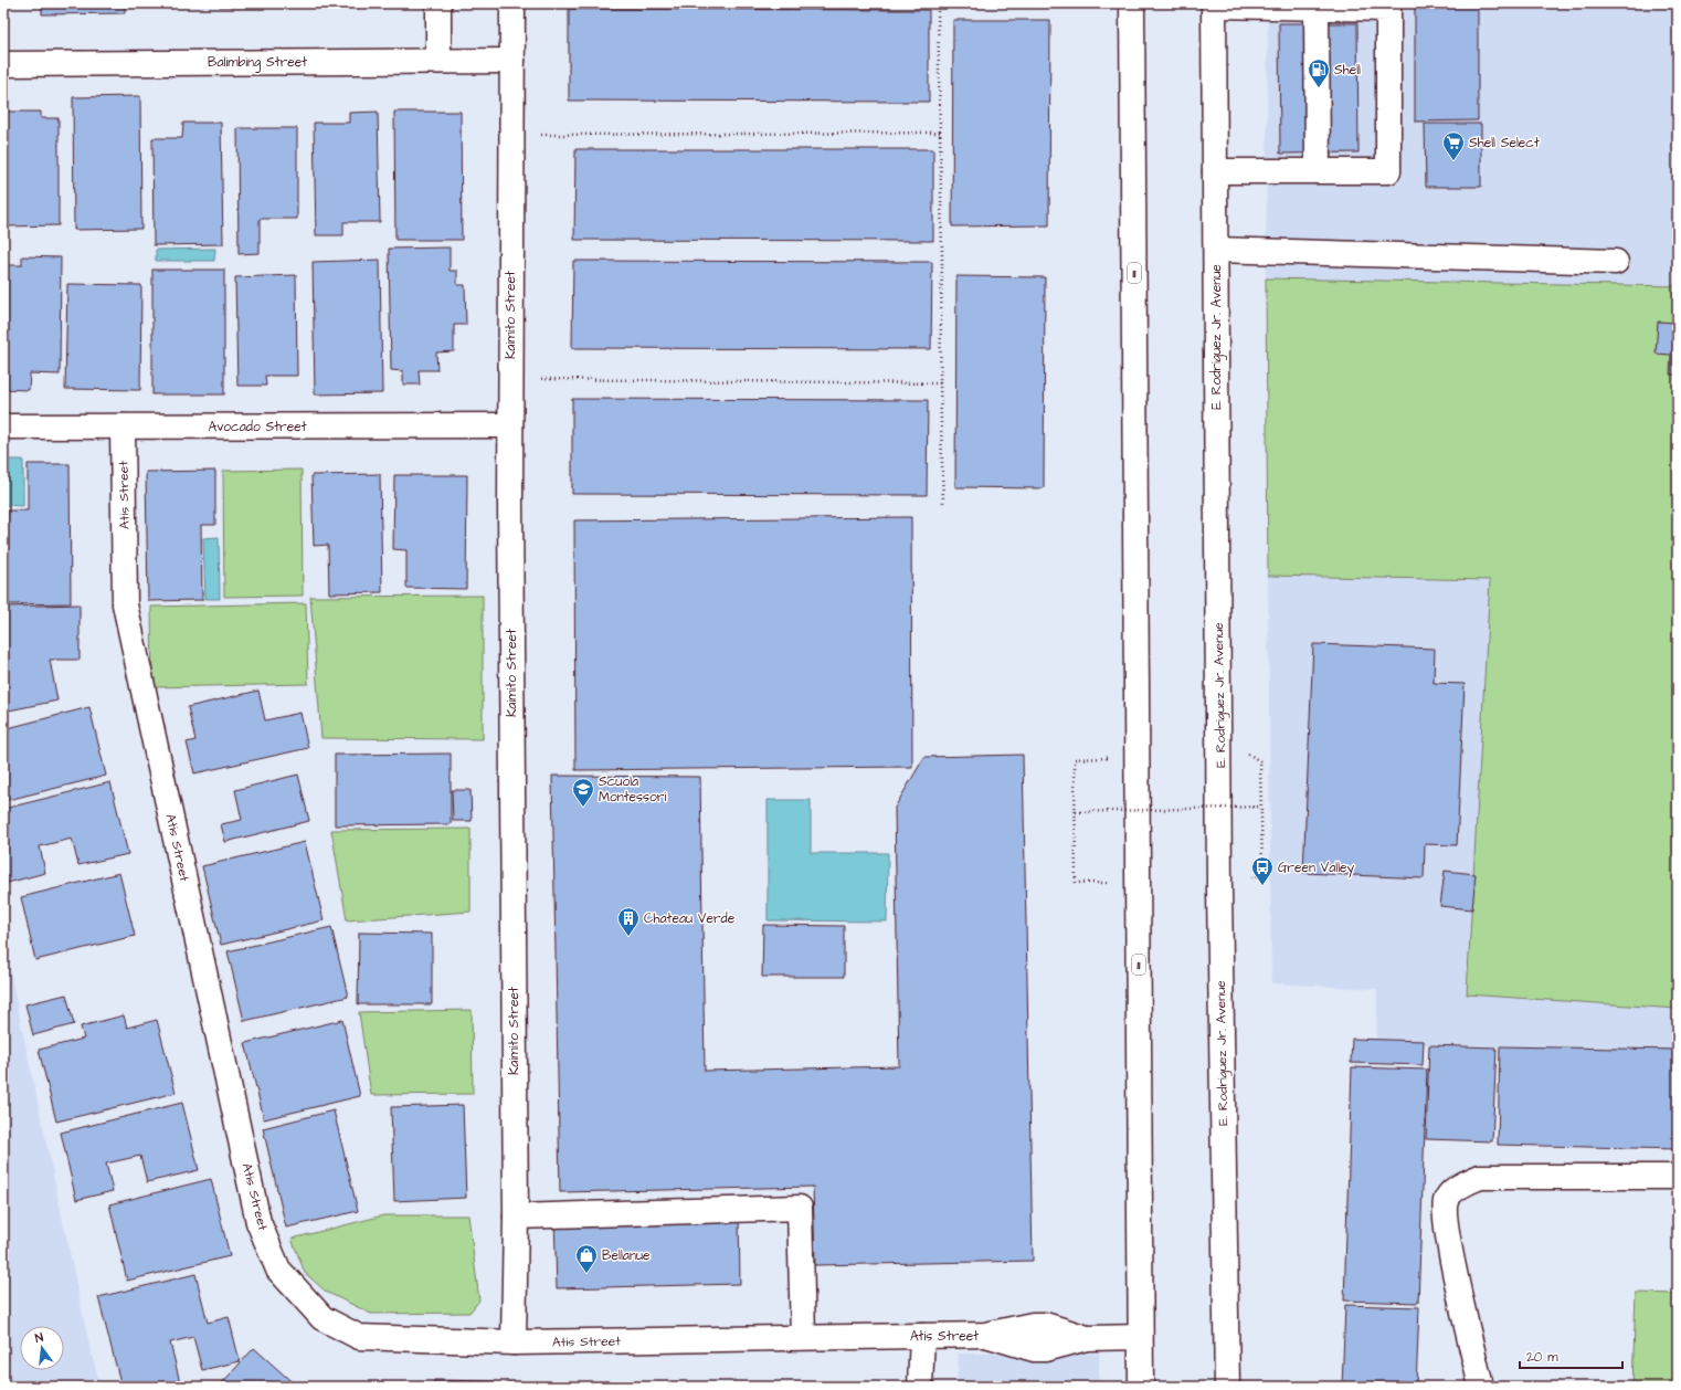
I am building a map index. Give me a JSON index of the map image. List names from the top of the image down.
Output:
{
  "streets": {
    "street": [
      "Balimbing Street",
      "11",
      "Kaimito Street",
      "E. Rodriguez Jr. Avenue",
      "Avocado Street",
      "Atis Street"
    ]
  },
  "crossings": [
    ["Balimbing Street", "Kaimito Street"],
    ["11", "Atis Street"],
    ["Kaimito Street", "Avocado Street"],
    ["Kaimito Street", "Atis Street"],
    ["Avocado Street", "Atis Street"]
  ],
  "places": {
    "fuel station": ["Shell"],
    "supermarket": ["Shell Select"],
    "school or university": ["Scuola Montessori"],
    "bus stop": ["Green Valley"],
    "building": ["Chateau Verde"],
    "shop": ["Bellanue"]
  },
  "scale_bar": "20 m",
  "north": "top"
}
